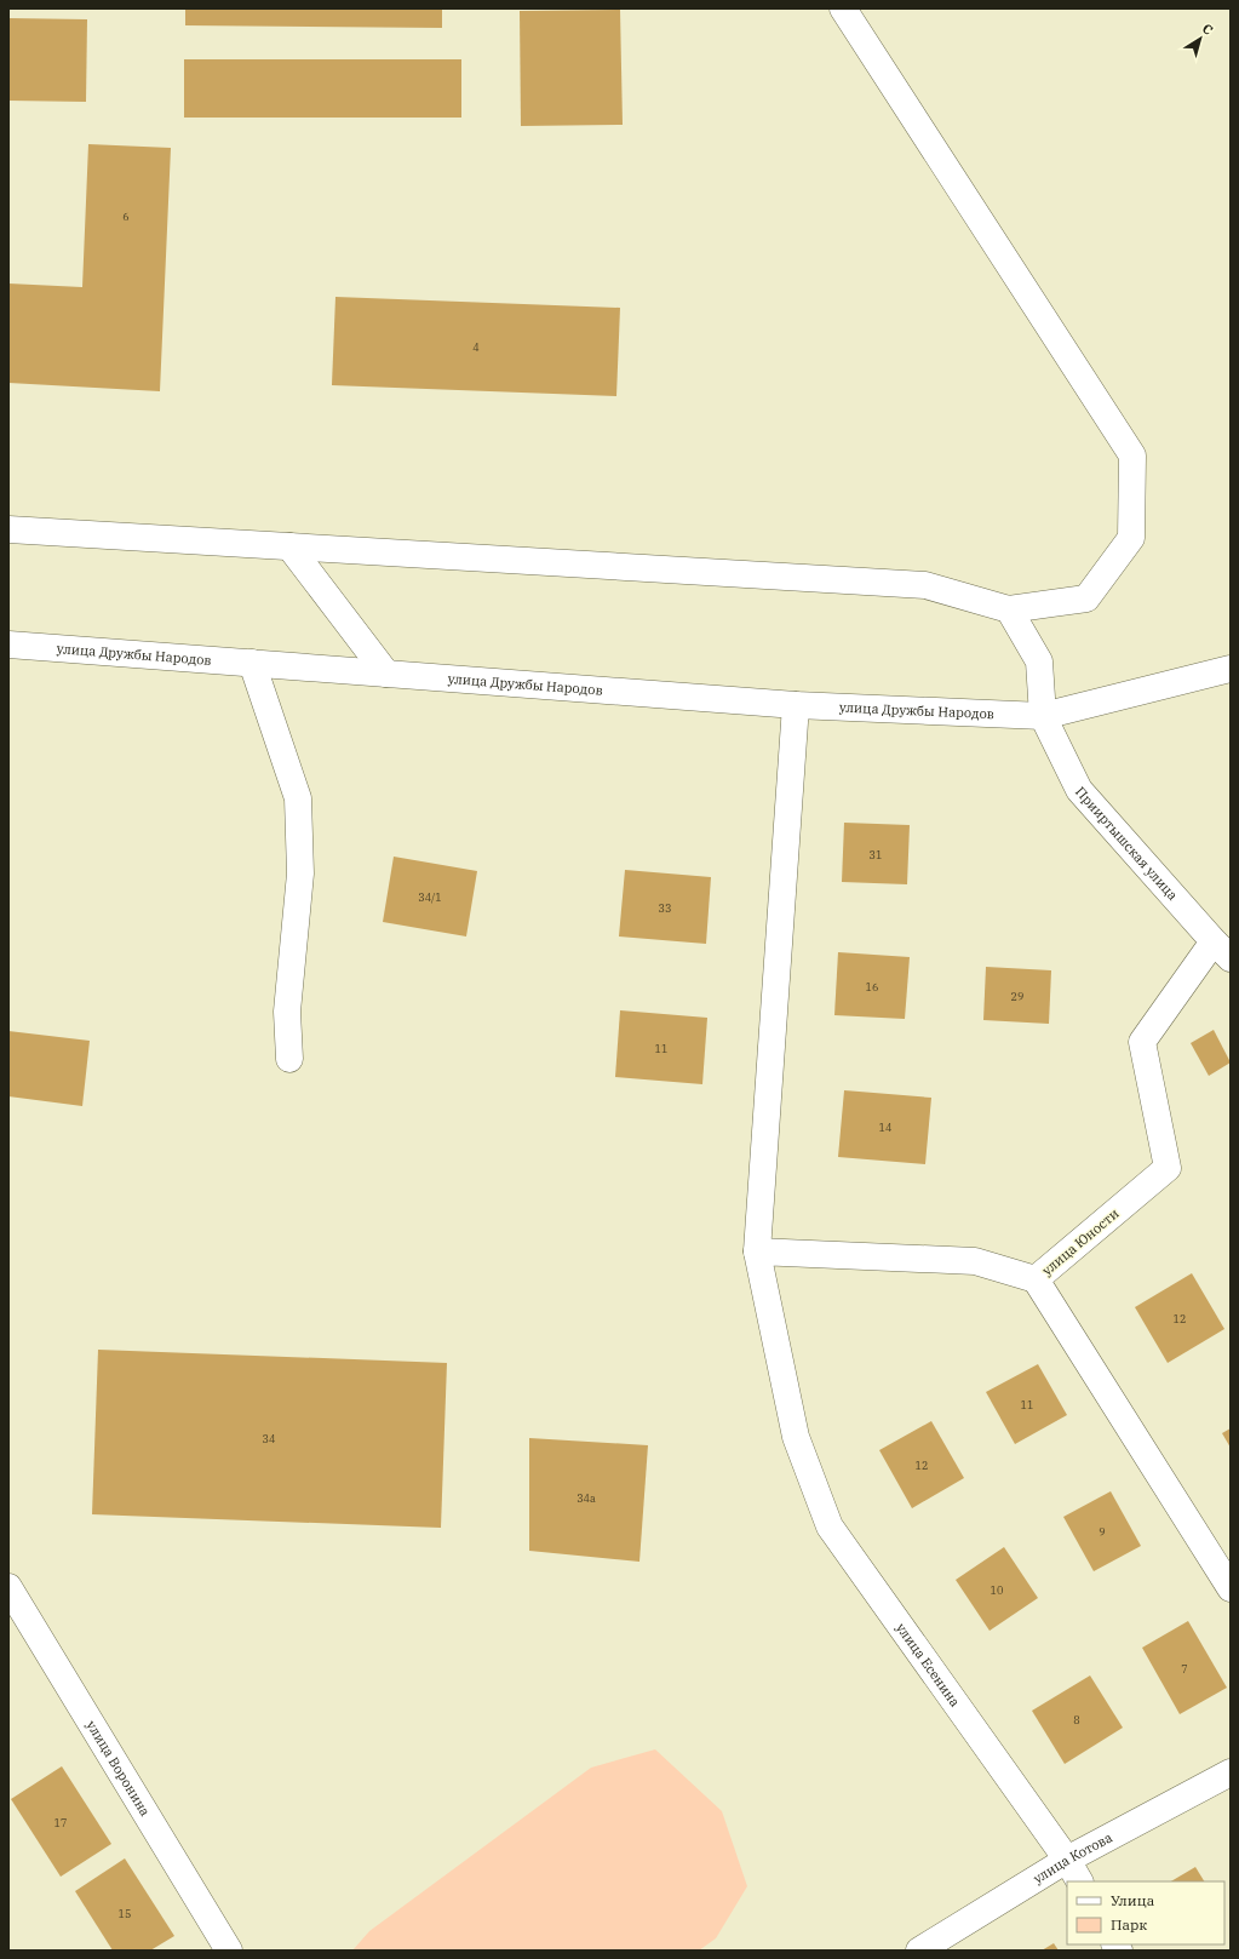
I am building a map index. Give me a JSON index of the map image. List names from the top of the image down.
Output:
{
  "streets": {
    "street": [
      "улица Дружбы Народов",
      "Прииртышская улица",
      "улица Юности",
      "улица Есенина",
      "улица Воронина",
      "улица Котова"
    ]
  },
  "crossings": [
    ["улица Дружбы Народов", "Прииртышская улица"],
    ["улица Дружбы Народов", "улица Есенина"],
    ["Прииртышская улица", "улица Юности"],
    ["улица Есенина", "улица Котова"]
  ],
  "house_numbers": [
    "6",
    "4",
    "31",
    "34/1",
    "33",
    "16",
    "29",
    "11",
    "14",
    "12",
    "11",
    "34",
    "12",
    "34a",
    "9",
    "10",
    "7",
    "8",
    "17",
    "15"
  ],
  "legend": ["Улица", "Парк"],
  "north": "top right"
}
